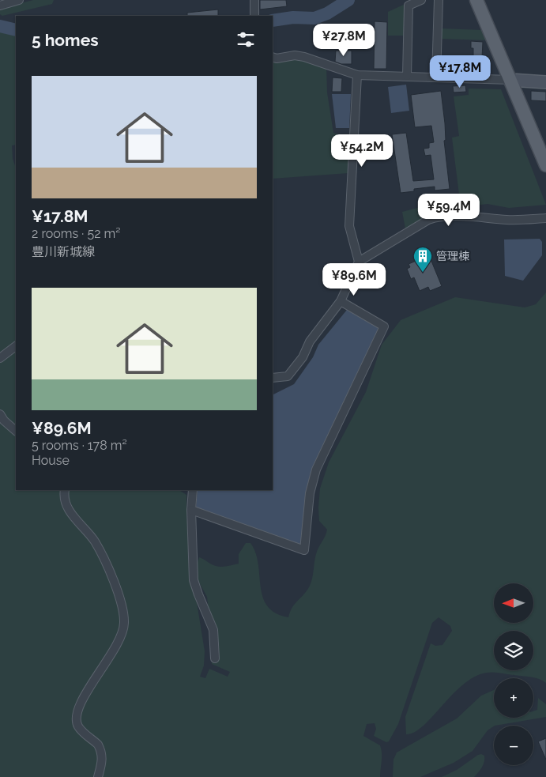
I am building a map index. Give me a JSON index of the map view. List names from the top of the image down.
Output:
{
  "places": {
    "building": ["管理棟"]
  },
  "north": "left",
  "page": {
    "heading": "5 homes",
    "price": [
      "¥27.8M",
      "¥17.8M",
      "¥54.2M",
      "¥59.4M",
      "¥89.6M"
    ],
    "list": [
      {
        "name": "¥17.8M",
        "note": "2 rooms · 52 m² · 豊川新城線"
      },
      {
        "name": "¥89.6M",
        "note": "5 rooms · 178 m² · House"
      }
    ],
    "map_buttons": ["+", "−"]
  }
}
